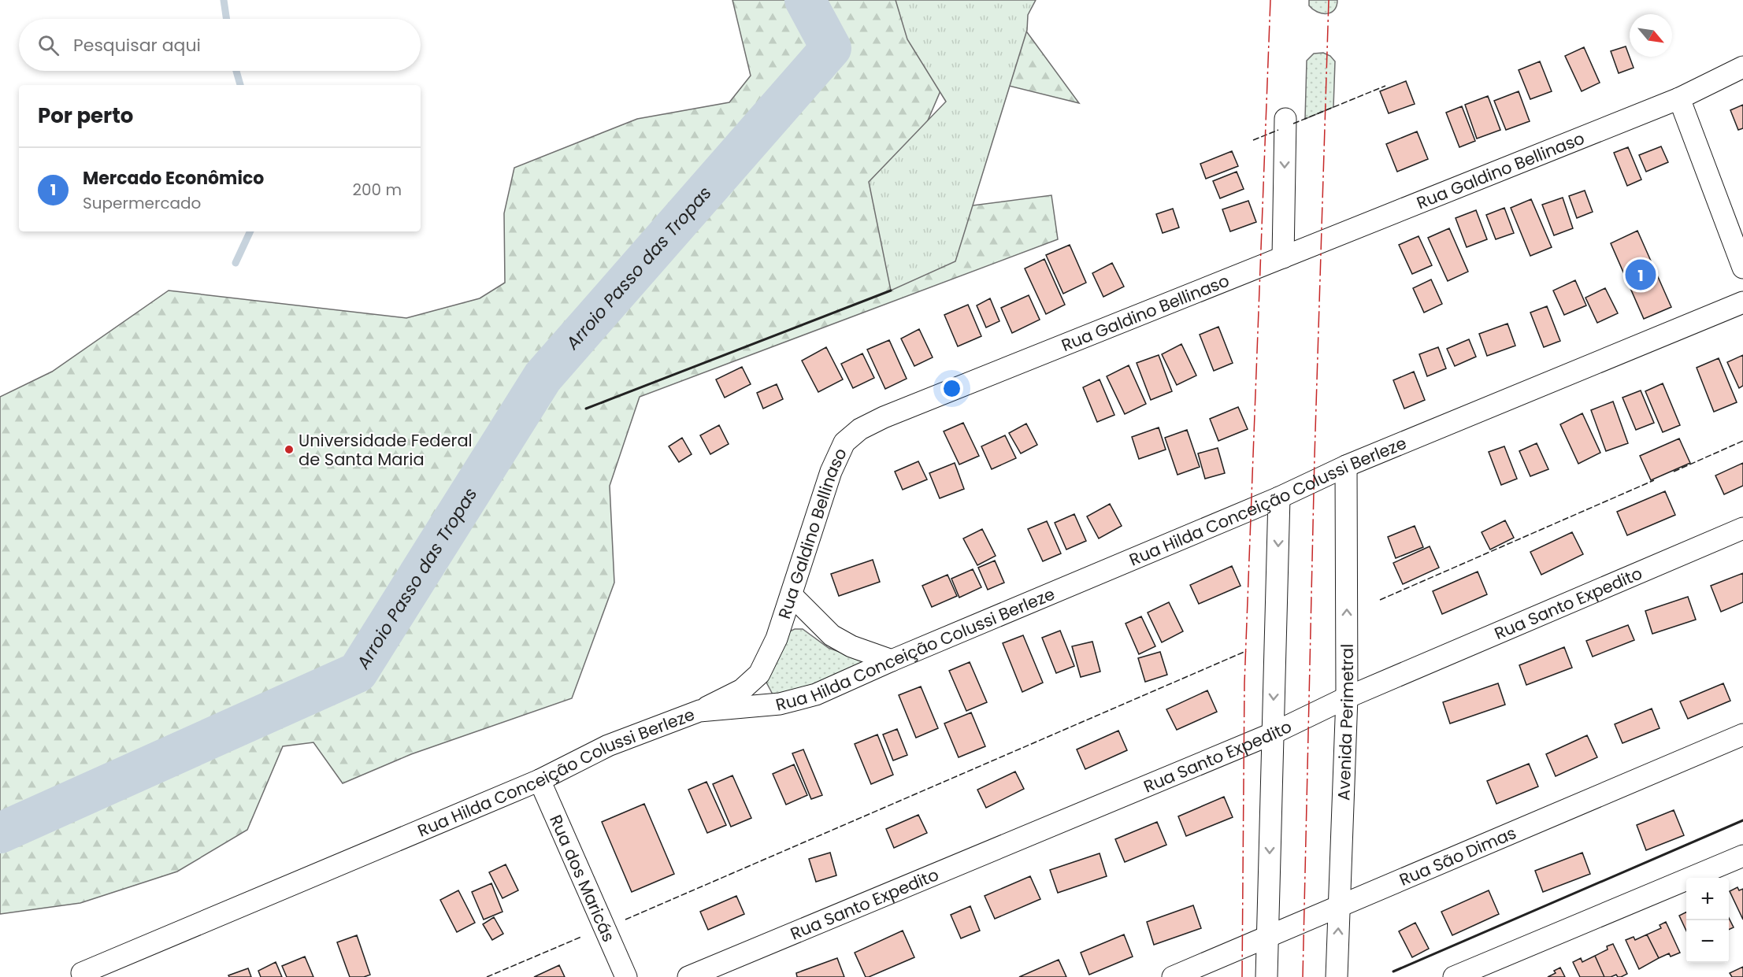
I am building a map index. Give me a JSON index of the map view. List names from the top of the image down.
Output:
{
  "streets": {
    "street": [
      "Rua Galdino Bellinaso",
      "Rua Hilda Conceição Colussi Berleze",
      "Rua Santo Expedito",
      "Avenida Perimetral",
      "Rua São Dimas",
      "Rua dos Maricás"
    ]
  },
  "crossings": [
    ["Rua Galdino Bellinaso", "Rua Hilda Conceição Colussi Berleze"],
    ["Rua Hilda Conceição Colussi Berleze", "Avenida Perimetral"],
    ["Rua Hilda Conceição Colussi Berleze", "Rua dos Maricás"],
    ["Rua Santo Expedito", "Avenida Perimetral"],
    ["Avenida Perimetral", "Rua São Dimas"]
  ],
  "water": ["Arroio Passo das Tropas"],
  "places": ["Universidade Federal de Santa Maria"],
  "north": "bottom right",
  "page": {
    "search": "Pesquisar aqui",
    "heading": "Por perto",
    "list": [
      {
        "mark": "1",
        "name": "Mercado Econômico",
        "note": "Supermercado",
        "value": "200 m"
      }
    ],
    "pins": "1",
    "map_buttons": ["+", "−"]
  }
}
